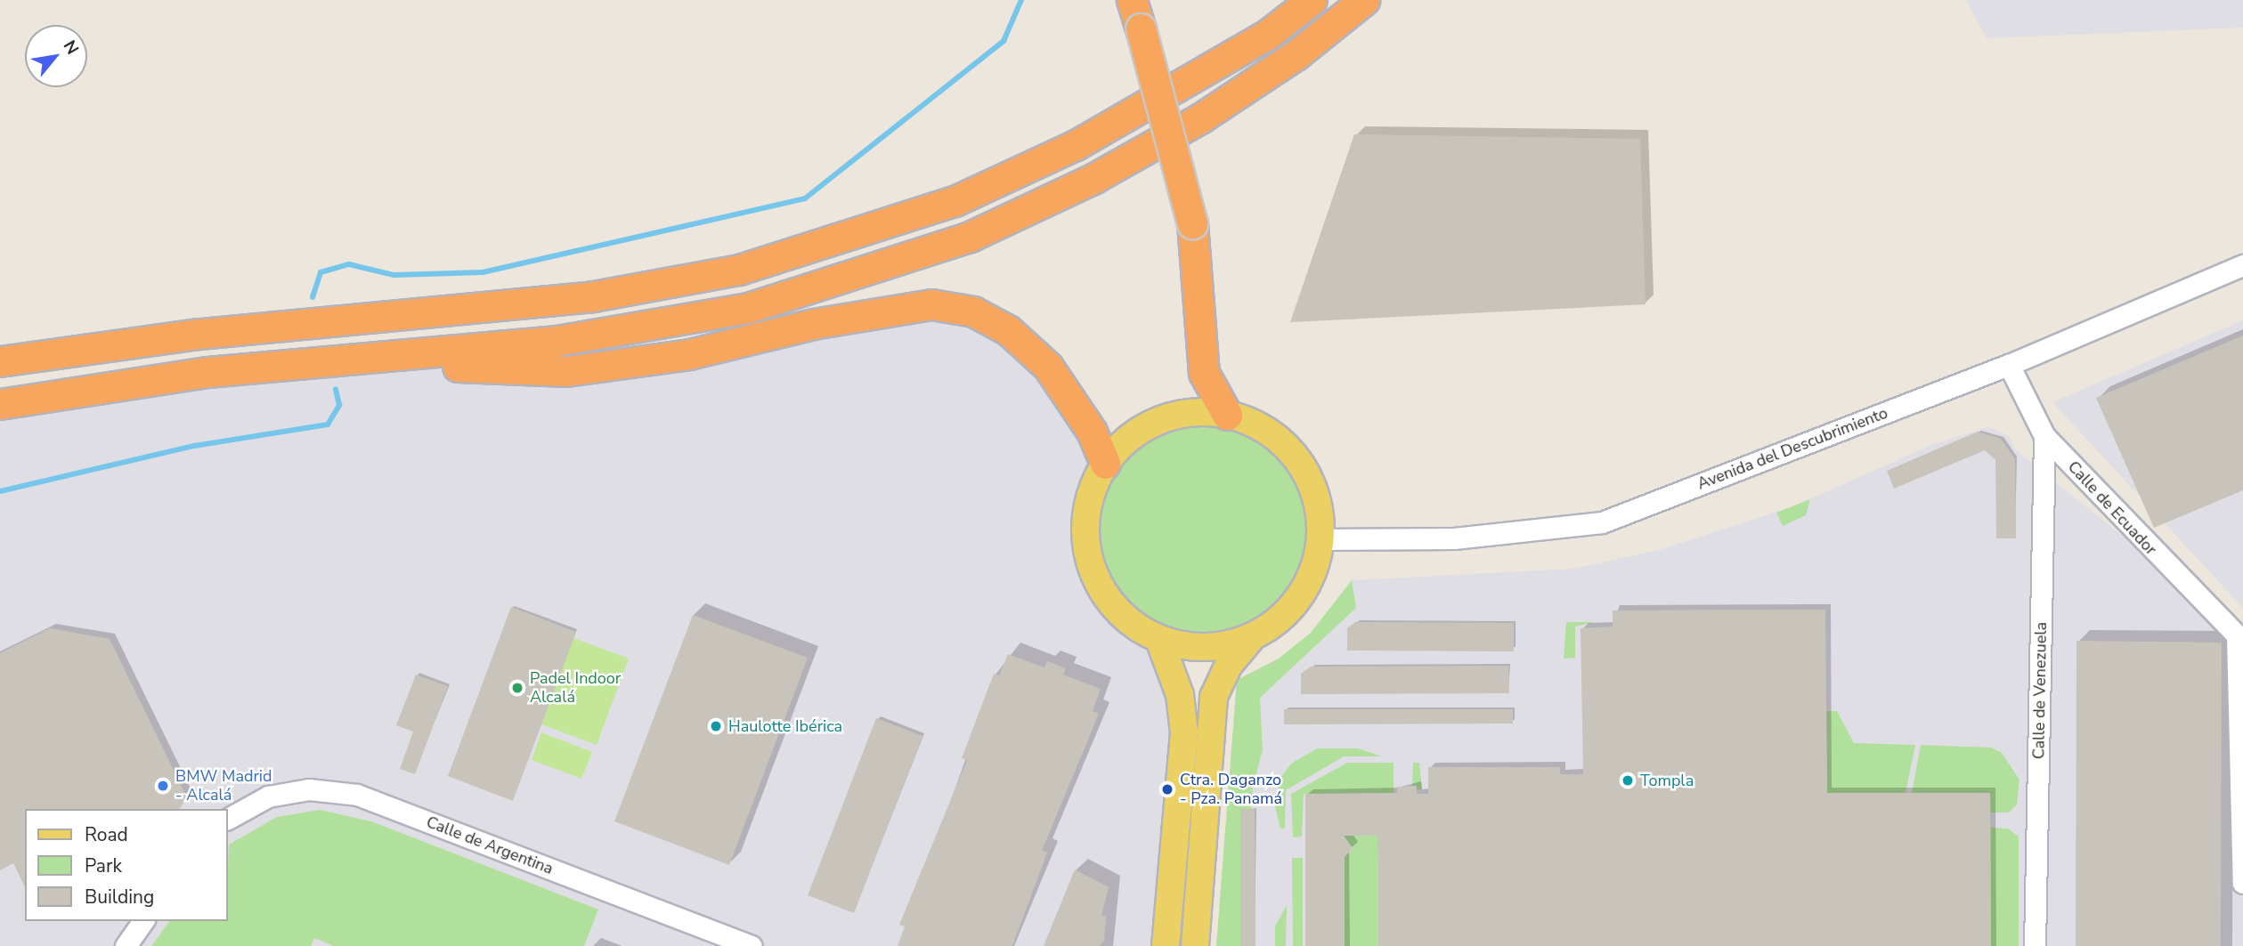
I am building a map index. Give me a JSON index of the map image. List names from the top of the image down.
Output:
{
  "streets": {
    "street": [
      "Avenida del Descubrimiento",
      "Calle de Ecuador",
      "Calle de Venezuela",
      "Calle de Argentina"
    ]
  },
  "crossings": [
    ["Avenida del Descubrimiento", "Calle de Ecuador"],
    ["Calle de Ecuador", "Calle de Venezuela"]
  ],
  "places": [
    "Padel Indoor Alcalá",
    "Haulotte Ibérica",
    "Tompla",
    "BMW Madrid - Alcalá",
    "Ctra. Daganzo - Pza. Panamá"
  ],
  "legend": ["Road", "Park", "Building"],
  "north": "top right"
}
